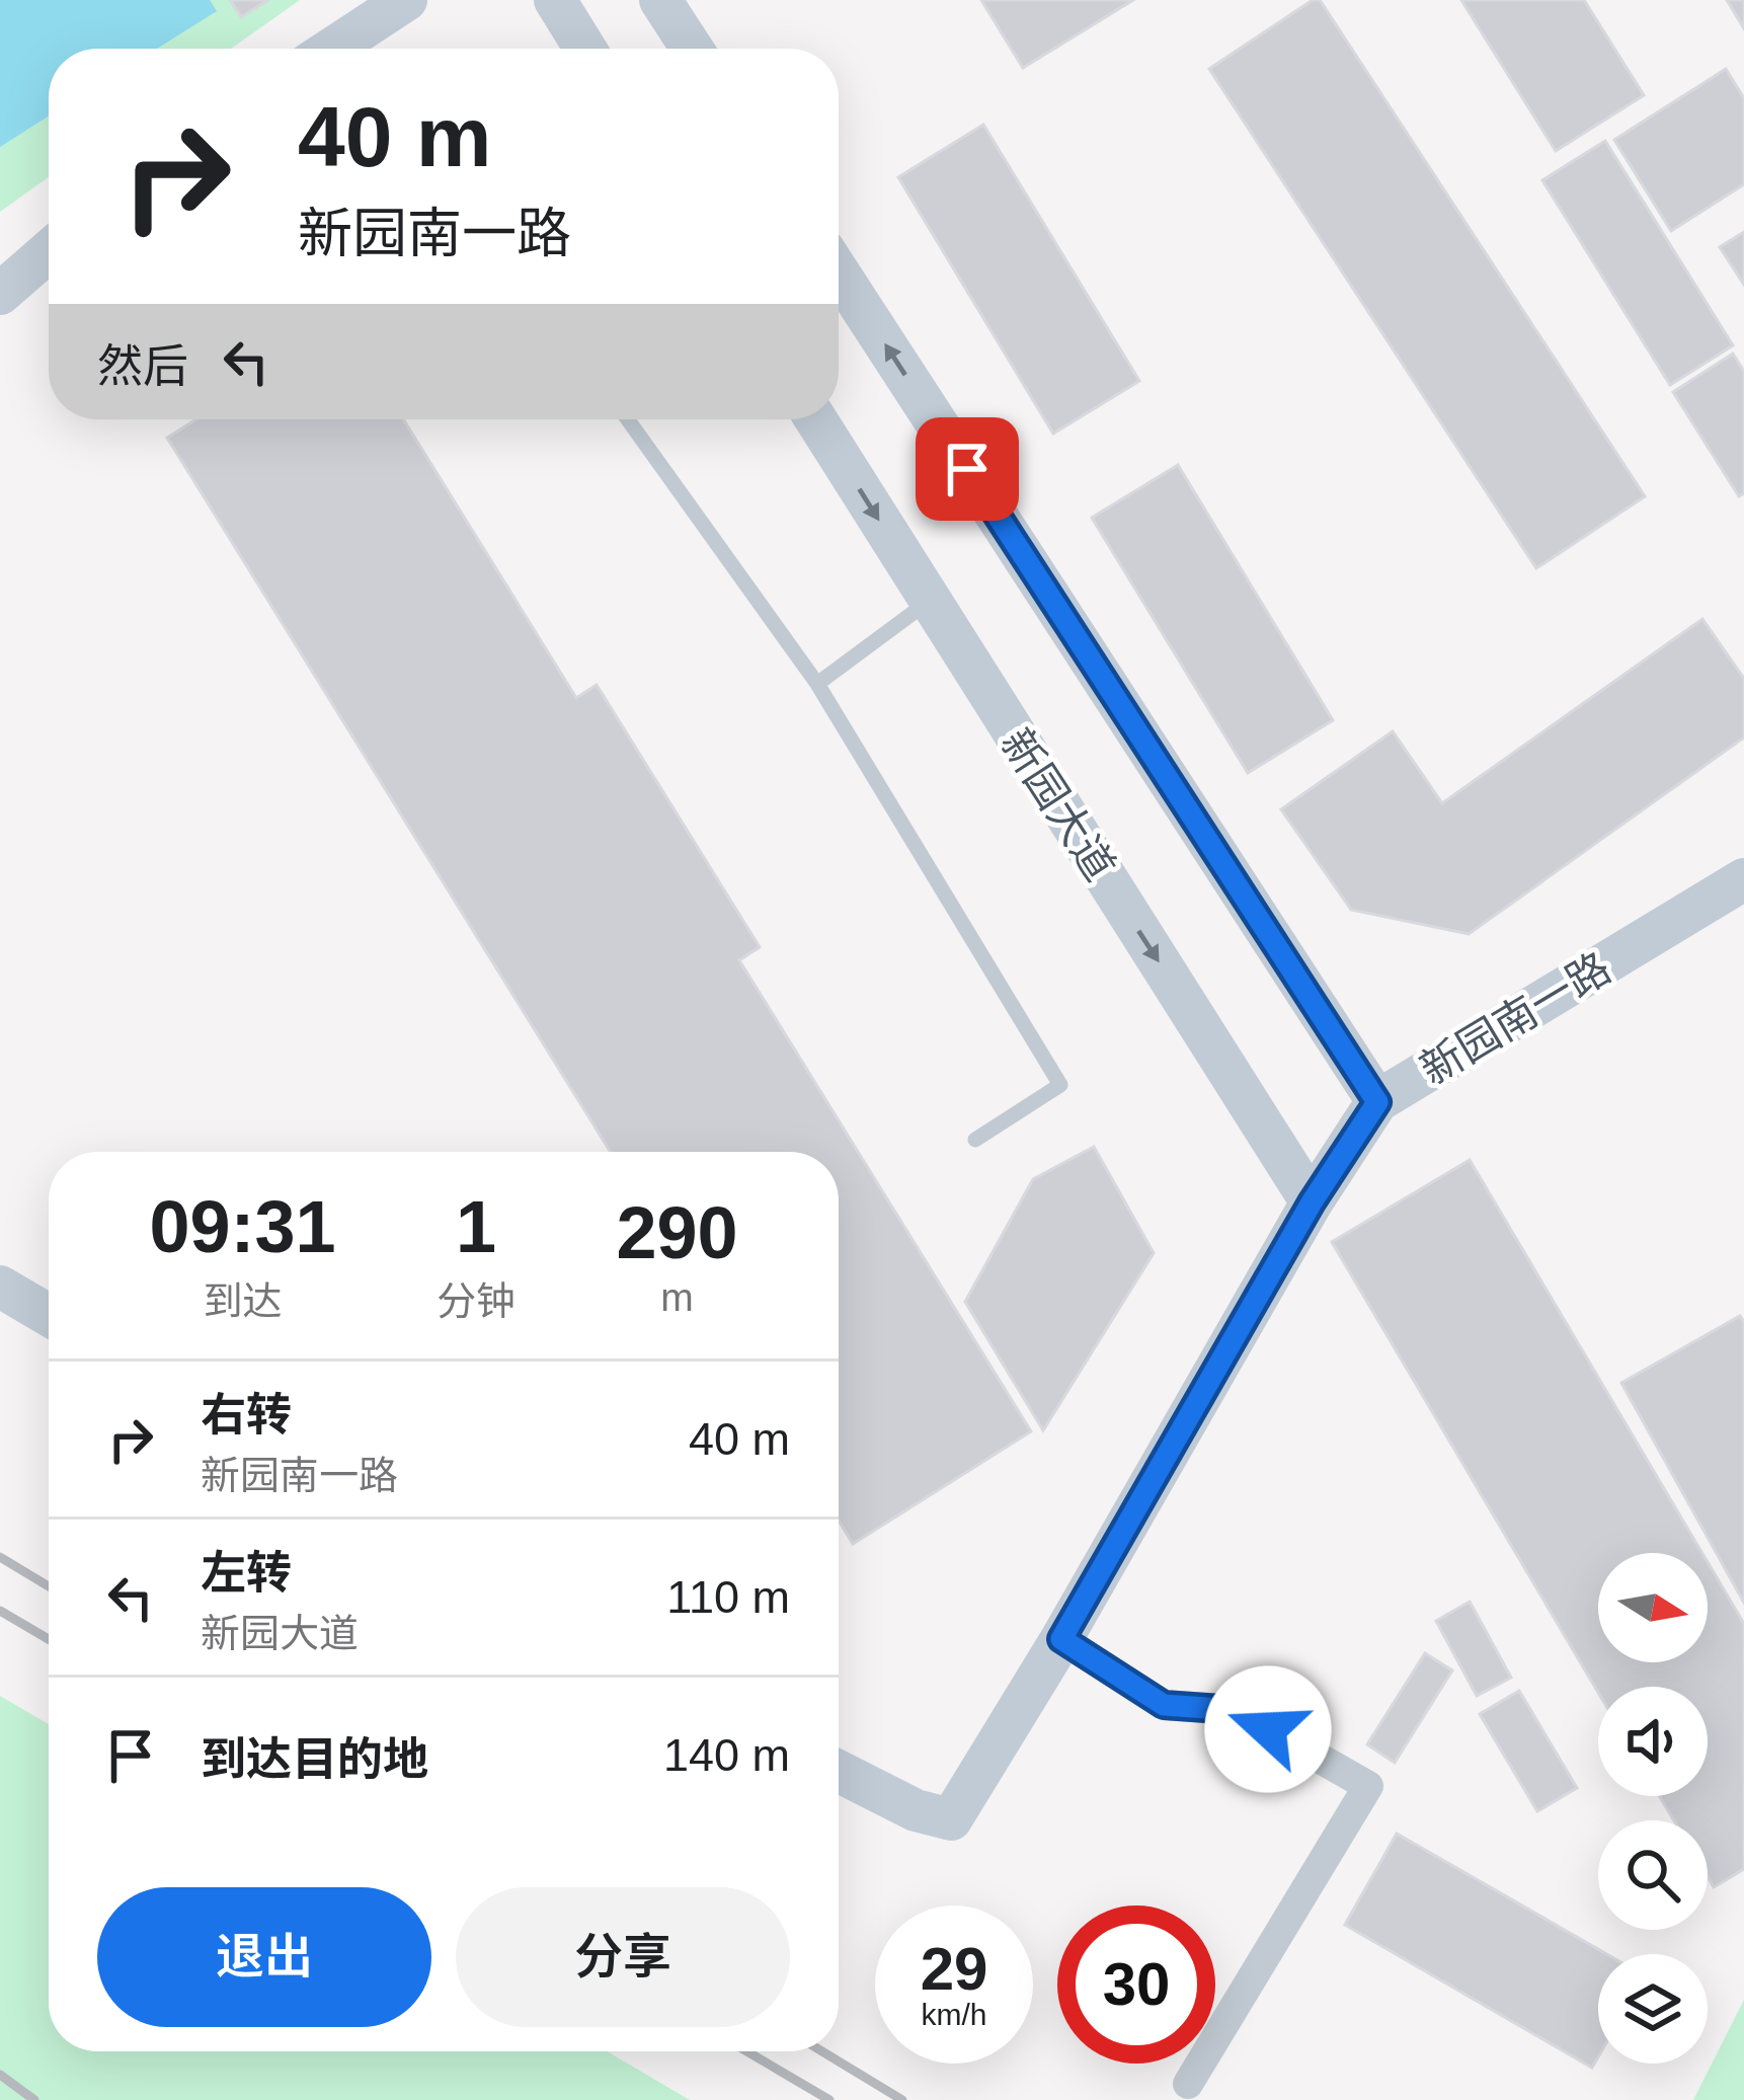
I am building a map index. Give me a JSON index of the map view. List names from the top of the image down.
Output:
{
  "streets": {
    "street": ["新园大道", "新园南一路"]
  },
  "crossings": [
    ["新园大道", "新园南一路"]
  ],
  "north": "right",
  "page": {
    "turn": ["40 m", "新园南一路"],
    "then": "然后",
    "eta": [
      "09:31",
      "到达",
      "1",
      "分钟",
      "290",
      "m"
    ],
    "list": [
      {
        "name": "右转",
        "note": "新园南一路",
        "value": "40 m"
      },
      {
        "name": "左转",
        "note": "新园大道",
        "value": "110 m"
      },
      {
        "name": "到达目的地",
        "value": "140 m"
      }
    ],
    "buttons": ["退出", "分享"],
    "speed": "29 km/h",
    "limit": "30"
  }
}
